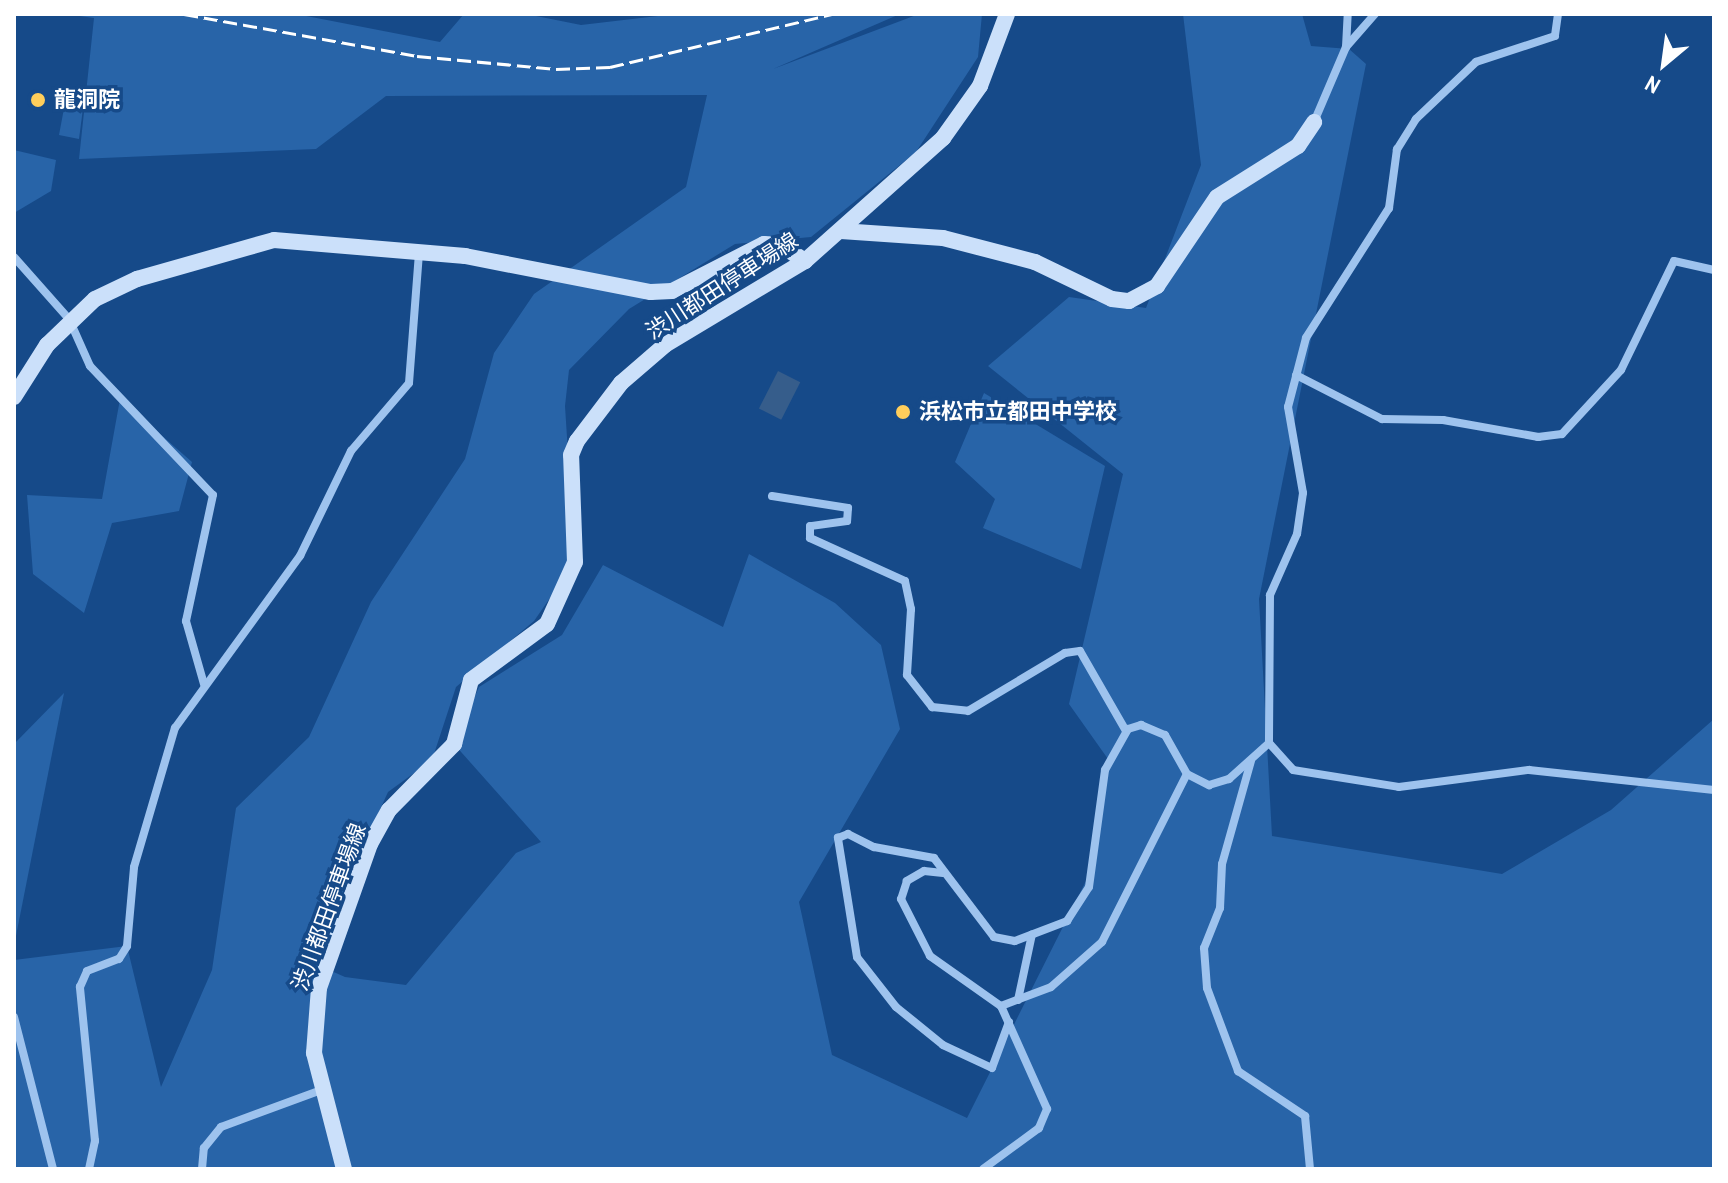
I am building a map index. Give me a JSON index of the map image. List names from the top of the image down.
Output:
{
  "streets": {
    "main road": ["渋川都田停車場線"]
  },
  "places": ["龍洞院", "浜松市立都田中学校"],
  "north": "bottom left"
}
